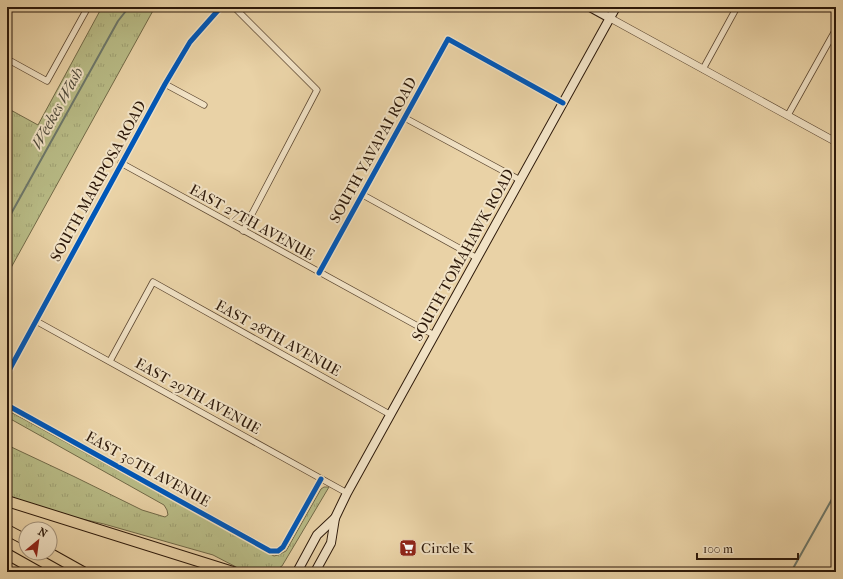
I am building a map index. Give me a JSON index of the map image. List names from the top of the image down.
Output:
{
  "streets": {
    "main road": ["SOUTH TOMAHAWK ROAD"],
    "street": [
      "SOUTH YAVAPAI ROAD",
      "SOUTH MARIPOSA ROAD",
      "EAST 27TH AVENUE",
      "EAST 28TH AVENUE",
      "EAST 29TH AVENUE",
      "EAST 30TH AVENUE"
    ]
  },
  "crossings": [
    ["SOUTH YAVAPAI ROAD", "EAST 27TH AVENUE"],
    ["SOUTH YAVAPAI ROAD", "SOUTH TOMAHAWK ROAD"],
    ["SOUTH MARIPOSA ROAD", "EAST 27TH AVENUE"],
    ["SOUTH MARIPOSA ROAD", "EAST 29TH AVENUE"],
    ["EAST 27TH AVENUE", "SOUTH TOMAHAWK ROAD"],
    ["SOUTH TOMAHAWK ROAD", "EAST 28TH AVENUE"],
    ["SOUTH TOMAHAWK ROAD", "EAST 29TH AVENUE"],
    ["EAST 28TH AVENUE", "EAST 29TH AVENUE"],
    ["EAST 29TH AVENUE", "EAST 30TH AVENUE"]
  ],
  "water": ["Weekes Wash"],
  "places": {
    "supermarket": ["Circle K"]
  },
  "scale_bar": "100 m",
  "north": "top right"
}
